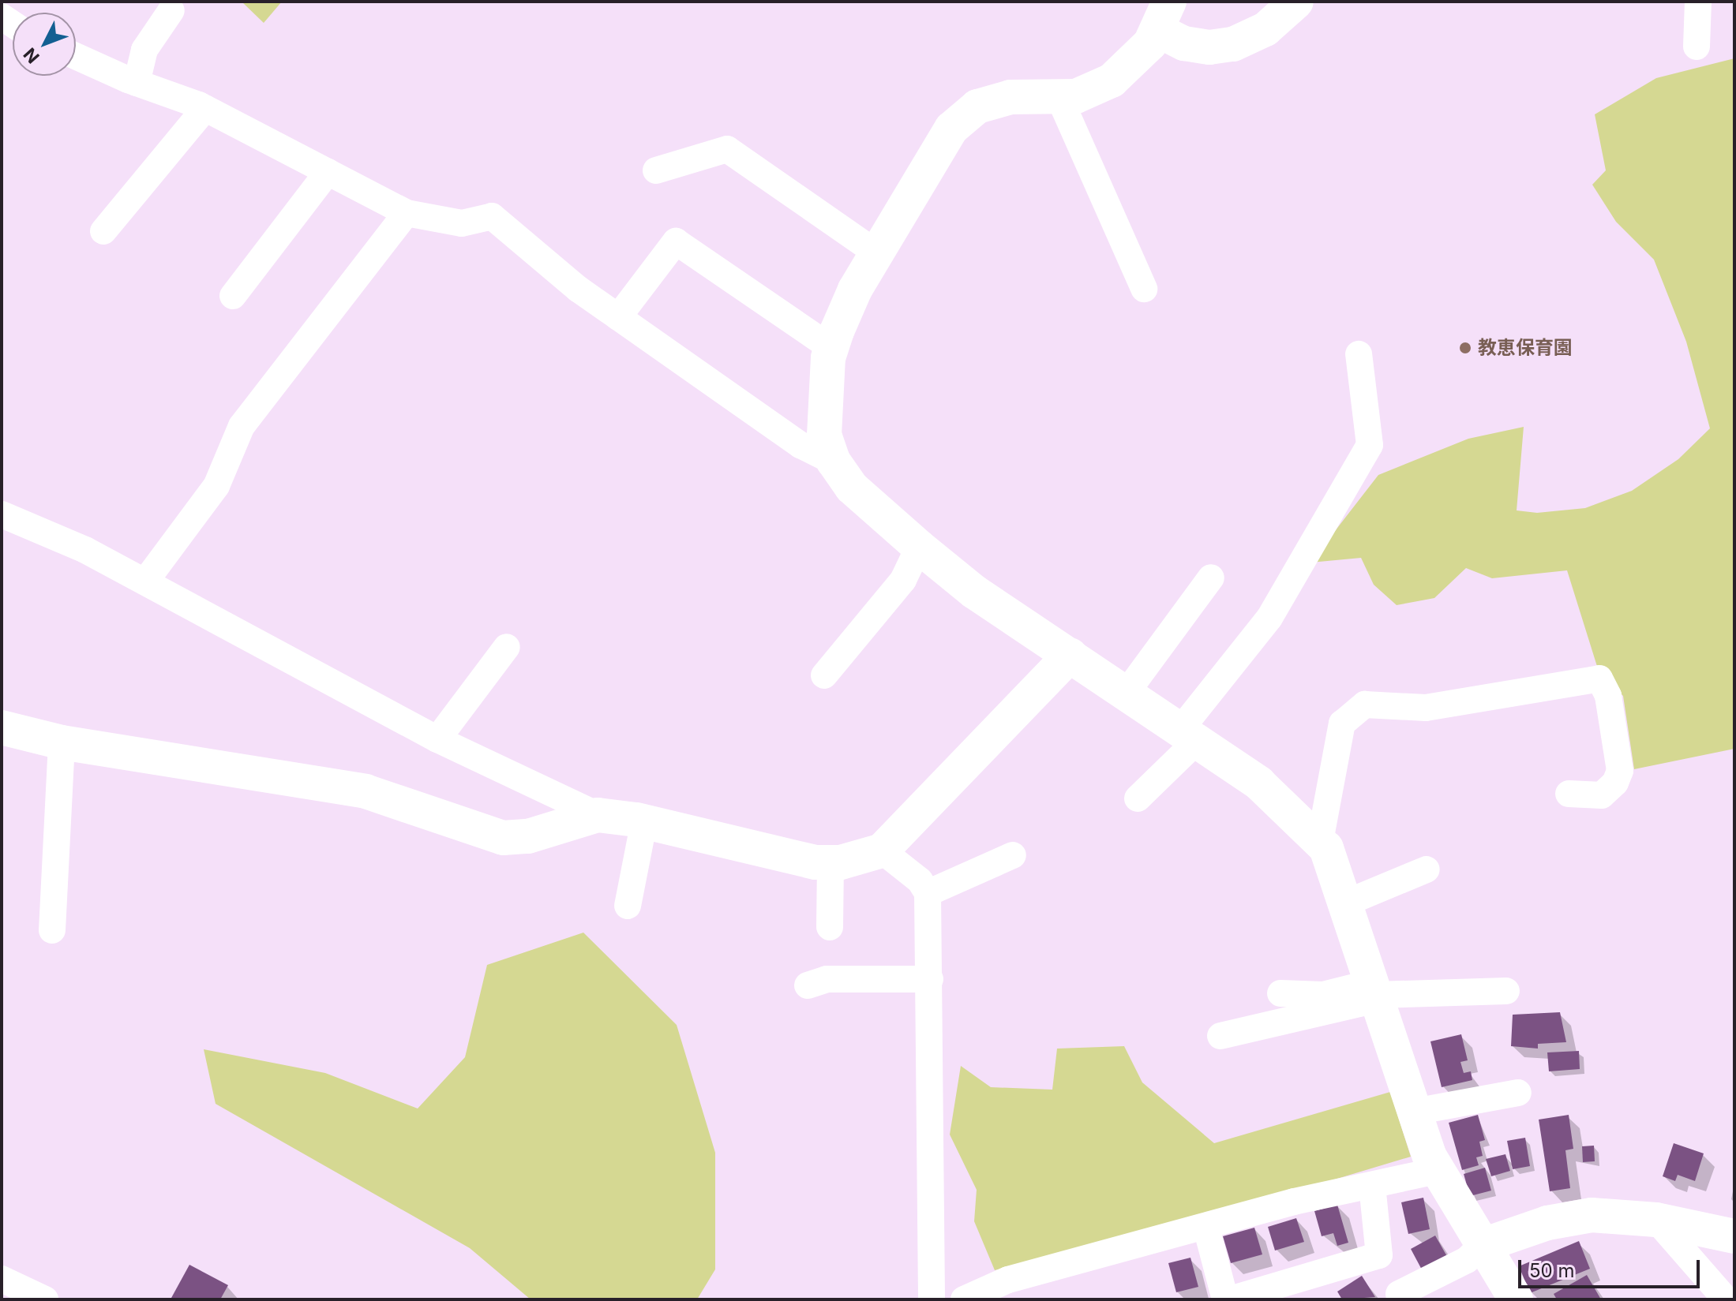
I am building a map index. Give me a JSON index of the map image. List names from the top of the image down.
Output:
{
  "places": ["教恵保育園"],
  "scale_bar": "50 m",
  "north": "bottom left"
}
